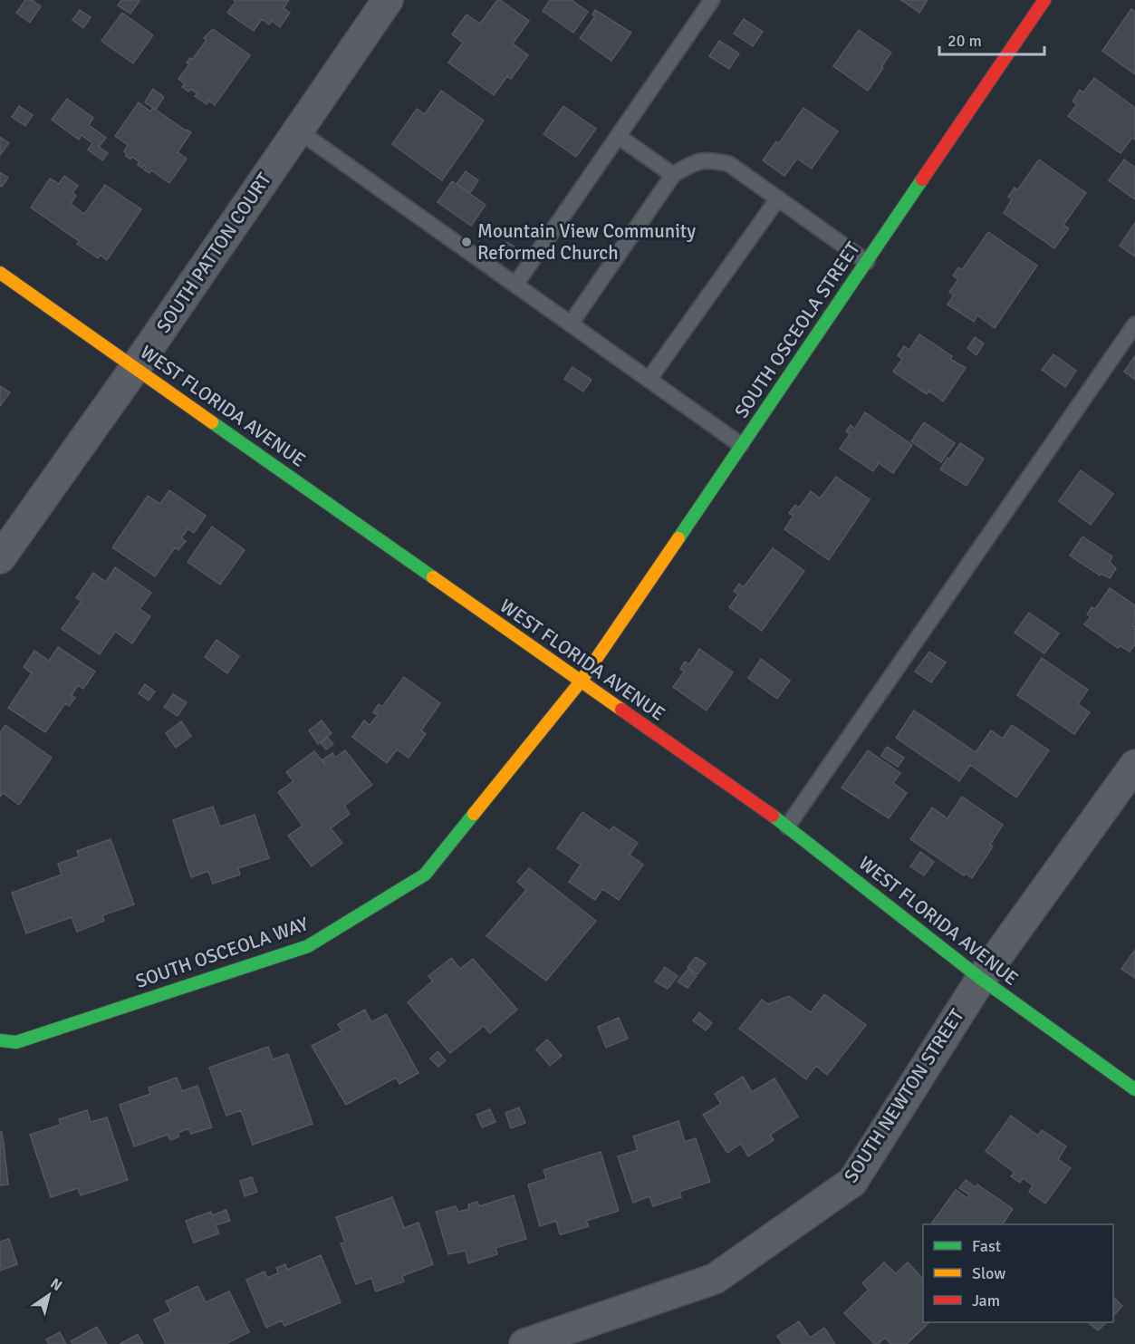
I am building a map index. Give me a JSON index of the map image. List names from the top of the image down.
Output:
{
  "streets": {
    "street": [
      "SOUTH PATTON COURT",
      "SOUTH OSCEOLA STREET",
      "WEST FLORIDA AVENUE",
      "SOUTH OSCEOLA WAY",
      "SOUTH NEWTON STREET"
    ]
  },
  "crossings": [
    ["SOUTH PATTON COURT", "WEST FLORIDA AVENUE"],
    ["SOUTH OSCEOLA STREET", "WEST FLORIDA AVENUE"],
    ["SOUTH OSCEOLA STREET", "SOUTH OSCEOLA WAY"],
    ["WEST FLORIDA AVENUE", "SOUTH OSCEOLA WAY"],
    ["WEST FLORIDA AVENUE", "SOUTH NEWTON STREET"]
  ],
  "places": ["Mountain View Community Reformed Church"],
  "legend": ["Fast", "Slow", "Jam"],
  "scale_bar": "20 m",
  "north": "top right"
}
